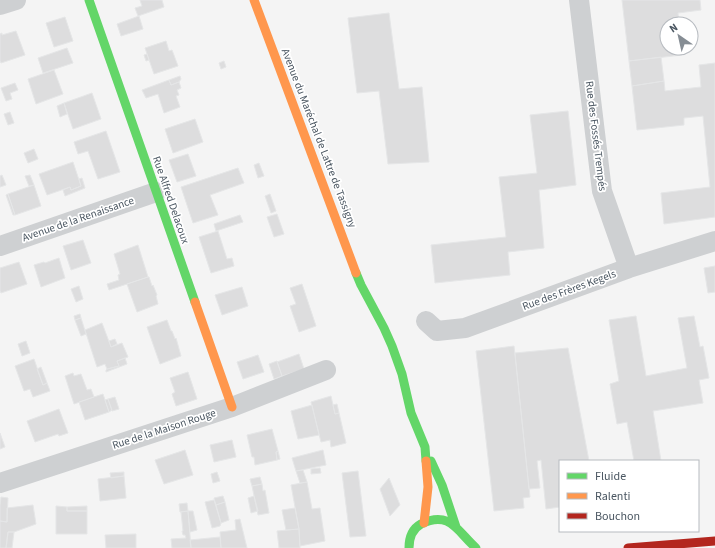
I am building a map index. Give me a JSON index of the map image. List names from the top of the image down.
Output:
{
  "streets": {
    "street": [
      "Rue des Fossés Trempés",
      "Avenue du Maréchal de Lattre de Tassigny",
      "Rue Alfred Delacoux",
      "Avenue de la Renaissance",
      "Rue des Frères Kegels",
      "Rue de la Maison Rouge"
    ]
  },
  "crossings": [
    ["Rue des Fossés Trempés", "Rue des Frères Kegels"],
    ["Rue Alfred Delacoux", "Avenue de la Renaissance"],
    ["Rue Alfred Delacoux", "Rue de la Maison Rouge"]
  ],
  "legend": ["Fluide", "Ralenti", "Bouchon"],
  "north": "top left"
}
